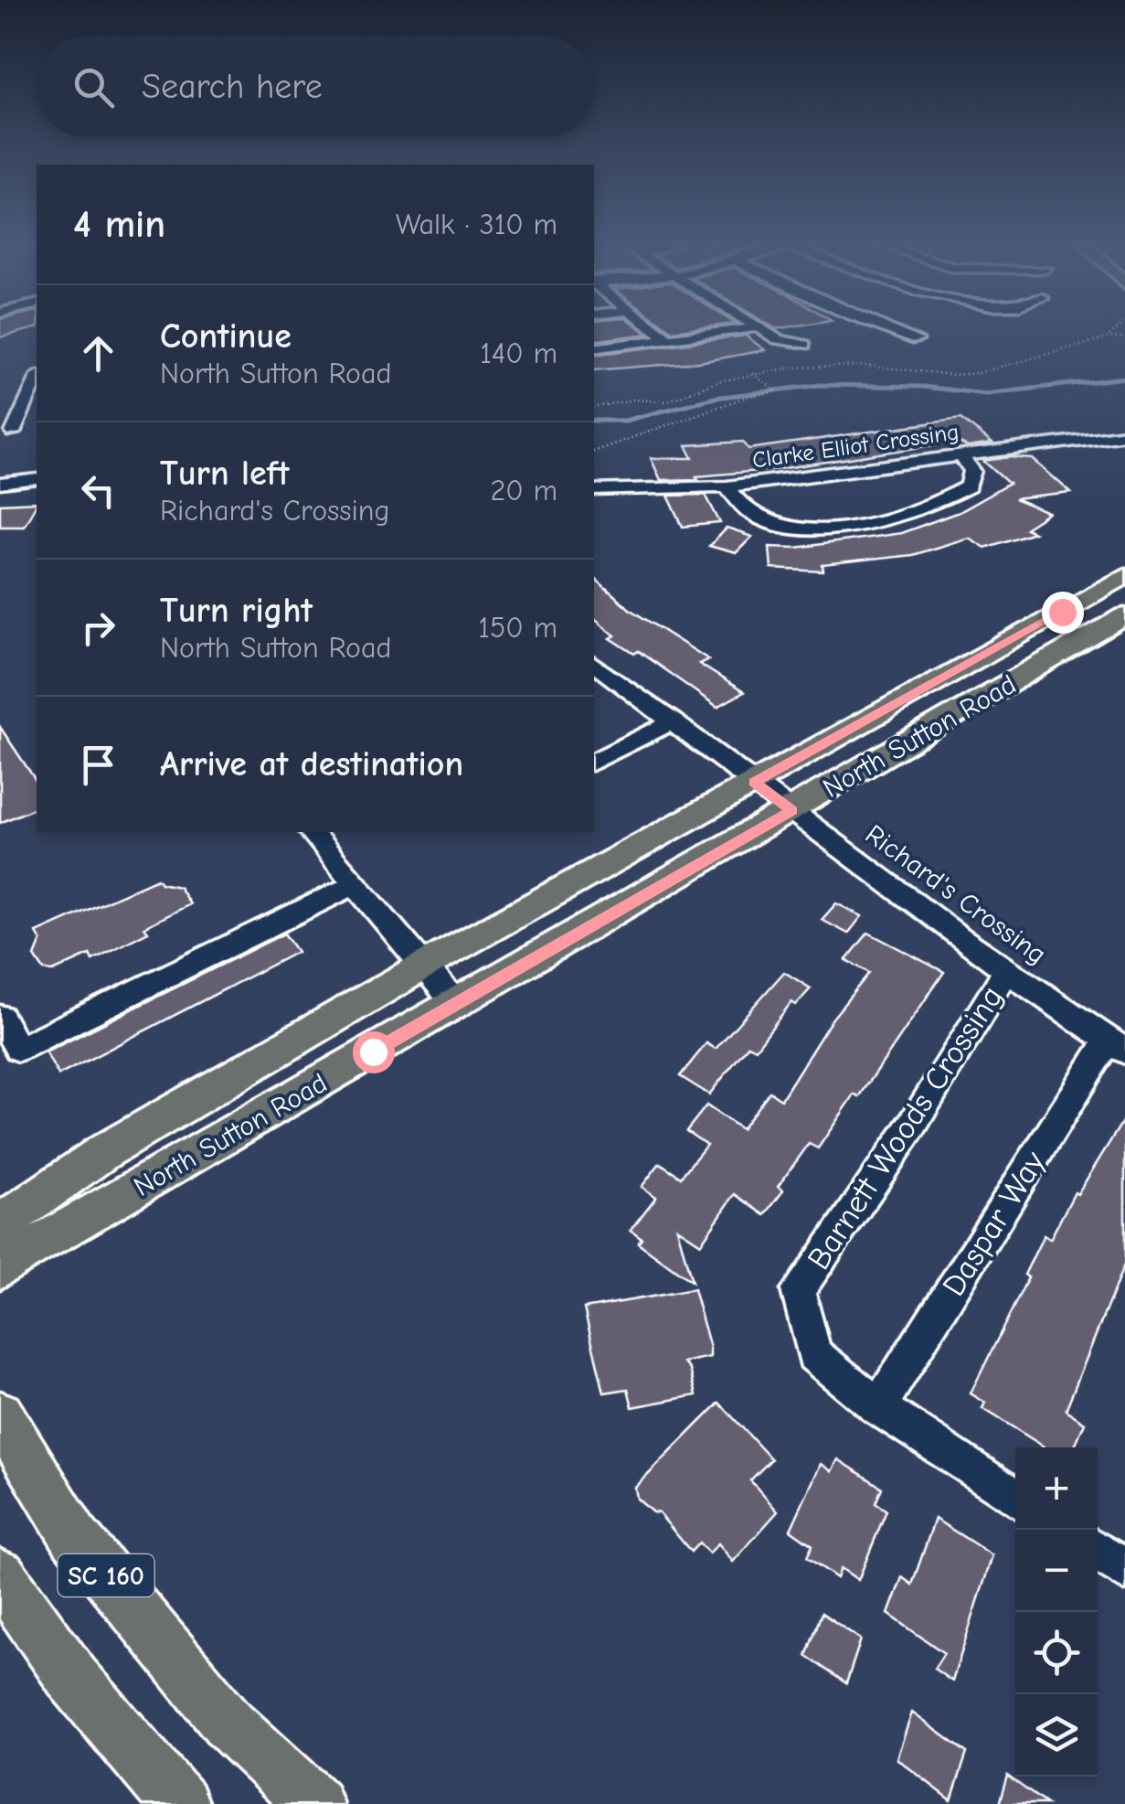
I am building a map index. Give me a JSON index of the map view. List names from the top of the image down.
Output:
{
  "streets": {
    "main road": ["North Sutton Road", "SC 160"],
    "street": [
      "Clarke Elliot Crossing",
      "Richard's Crossing",
      "Barnett Woods Crossing",
      "Daspar Way"
    ]
  },
  "crossings": [
    ["North Sutton Road", "Richard's Crossing"],
    ["Richard's Crossing", "Barnett Woods Crossing"],
    ["Richard's Crossing", "Daspar Way"],
    ["Barnett Woods Crossing", "Daspar Way"]
  ],
  "page": {
    "search": "Search here",
    "heading": ["4 min", "Walk · 310 m"],
    "list": [
      ["Continue", "North Sutton Road", "140 m"],
      ["Turn left", "Richard's Crossing", "20 m"],
      ["Turn right", "North Sutton Road", "150 m"],
      "Arrive at destination"
    ],
    "map_buttons": ["+", "−"]
  }
}
